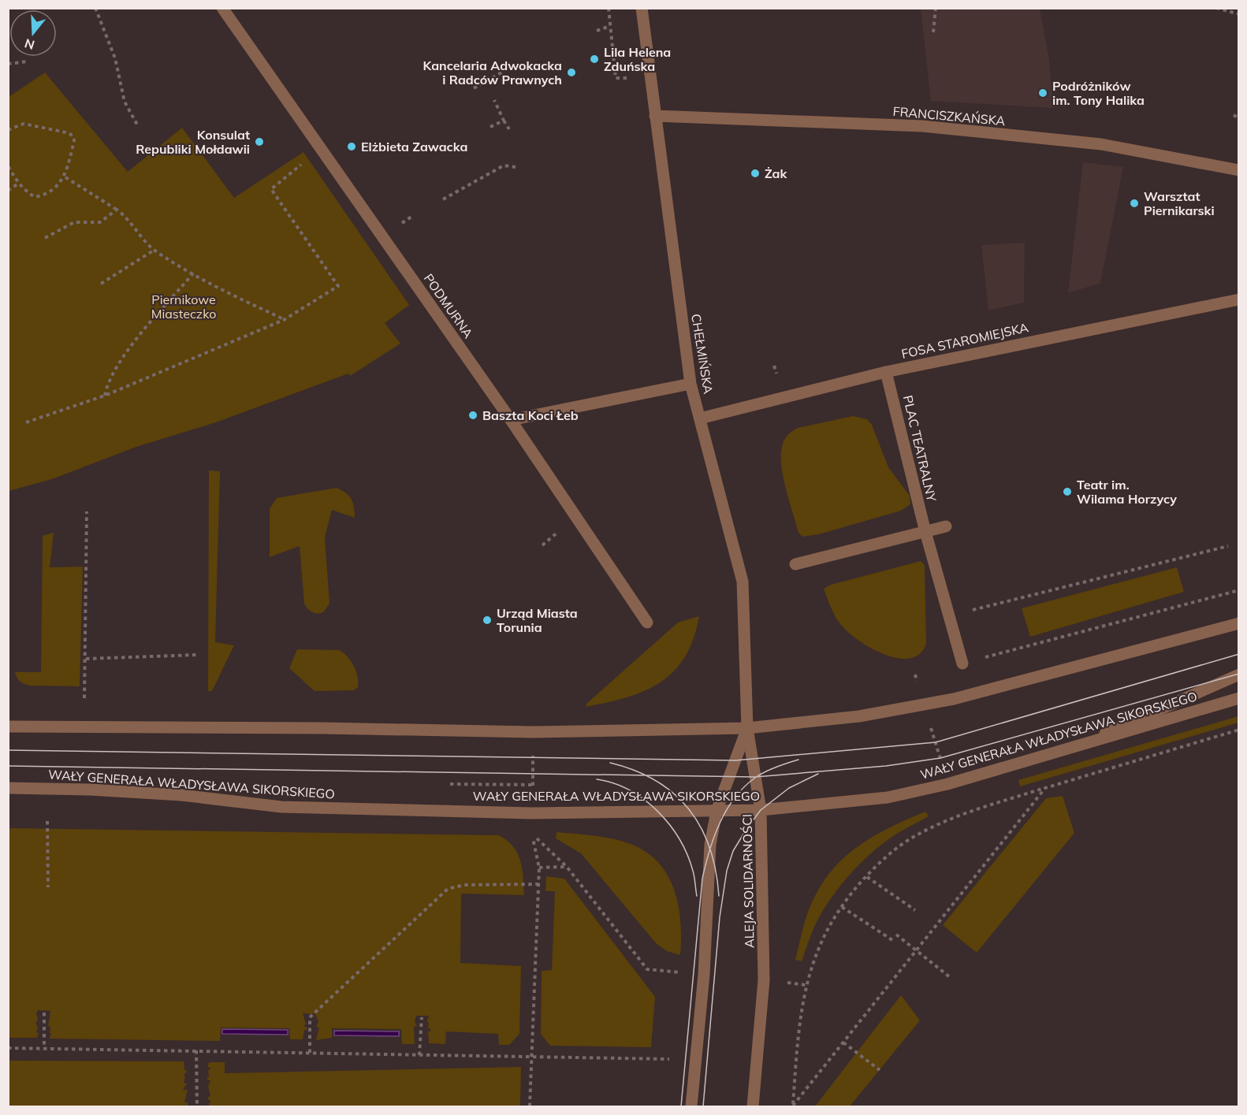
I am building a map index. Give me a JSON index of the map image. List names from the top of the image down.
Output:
{
  "streets": {
    "street": [
      "FRANCISZKAŃSKA",
      "PODMURNA",
      "FOSA STAROMIEJSKA",
      "CHEŁMIŃSKA",
      "PLAC TEATRALNY",
      "WAŁY GENERAŁA WŁADYSŁAWA SIKORSKIEGO",
      "ALEJA SOLIDARNOŚCI"
    ]
  },
  "crossings": [
    ["FRANCISZKAŃSKA", "CHEŁMIŃSKA"],
    ["FOSA STAROMIEJSKA", "CHEŁMIŃSKA"],
    ["FOSA STAROMIEJSKA", "PLAC TEATRALNY"],
    ["CHEŁMIŃSKA", "ALEJA SOLIDARNOŚCI"],
    ["WAŁY GENERAŁA WŁADYSŁAWA SIKORSKIEGO", "ALEJA SOLIDARNOŚCI"]
  ],
  "parks": ["Piernikowe Miasteczko"],
  "places": [
    "Lila Helena Zduńska",
    "Kancelaria Adwokacka i Radców Prawnych",
    "Podróżników im. Tony Halika",
    "Konsulat Republiki Mołdawii",
    "Elżbieta Zawacka",
    "Żak",
    "Warsztat Piernikarski",
    "Baszta Koci Łeb",
    "Teatr im. Wilama Horzycy",
    "Urząd Miasta Torunia"
  ],
  "north": "bottom"
}
